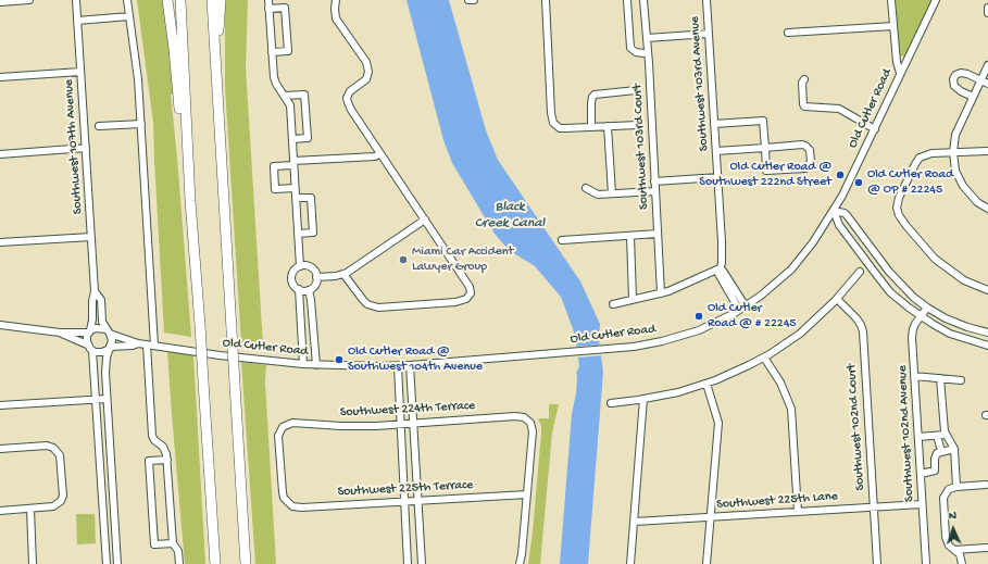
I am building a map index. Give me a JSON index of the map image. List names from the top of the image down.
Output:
{
  "streets": {
    "street": [
      "Southwest 103rd Avenue",
      "Old Cutler Road",
      "Southwest 107th Avenue",
      "Southwest 103rd Court",
      "Southwest 224th Terrace",
      "Southwest 102nd Court",
      "Southwest 102nd Avenue",
      "Southwest 225th Terrace",
      "Southwest 225th Lane"
    ]
  },
  "crossings": [
    ["Southwest 103rd Avenue", "Old Cutler Road"],
    ["Southwest 224th Terrace", "Southwest 225th Terrace"],
    ["Southwest 102nd Court", "Southwest 225th Lane"],
    ["Southwest 102nd Avenue", "Southwest 225th Lane"]
  ],
  "water": ["Black Creek Canal"],
  "places": [
    "Old Cutler Road @ Southwest 222nd Street",
    "Old Cutler Road @ OP # 22245",
    "Miami Car Accident Lawyer Group",
    "Old Cutler Road @ # 22245",
    "Old Cutler Road @ Southwest 104th Avenue"
  ],
  "north": "top"
}
